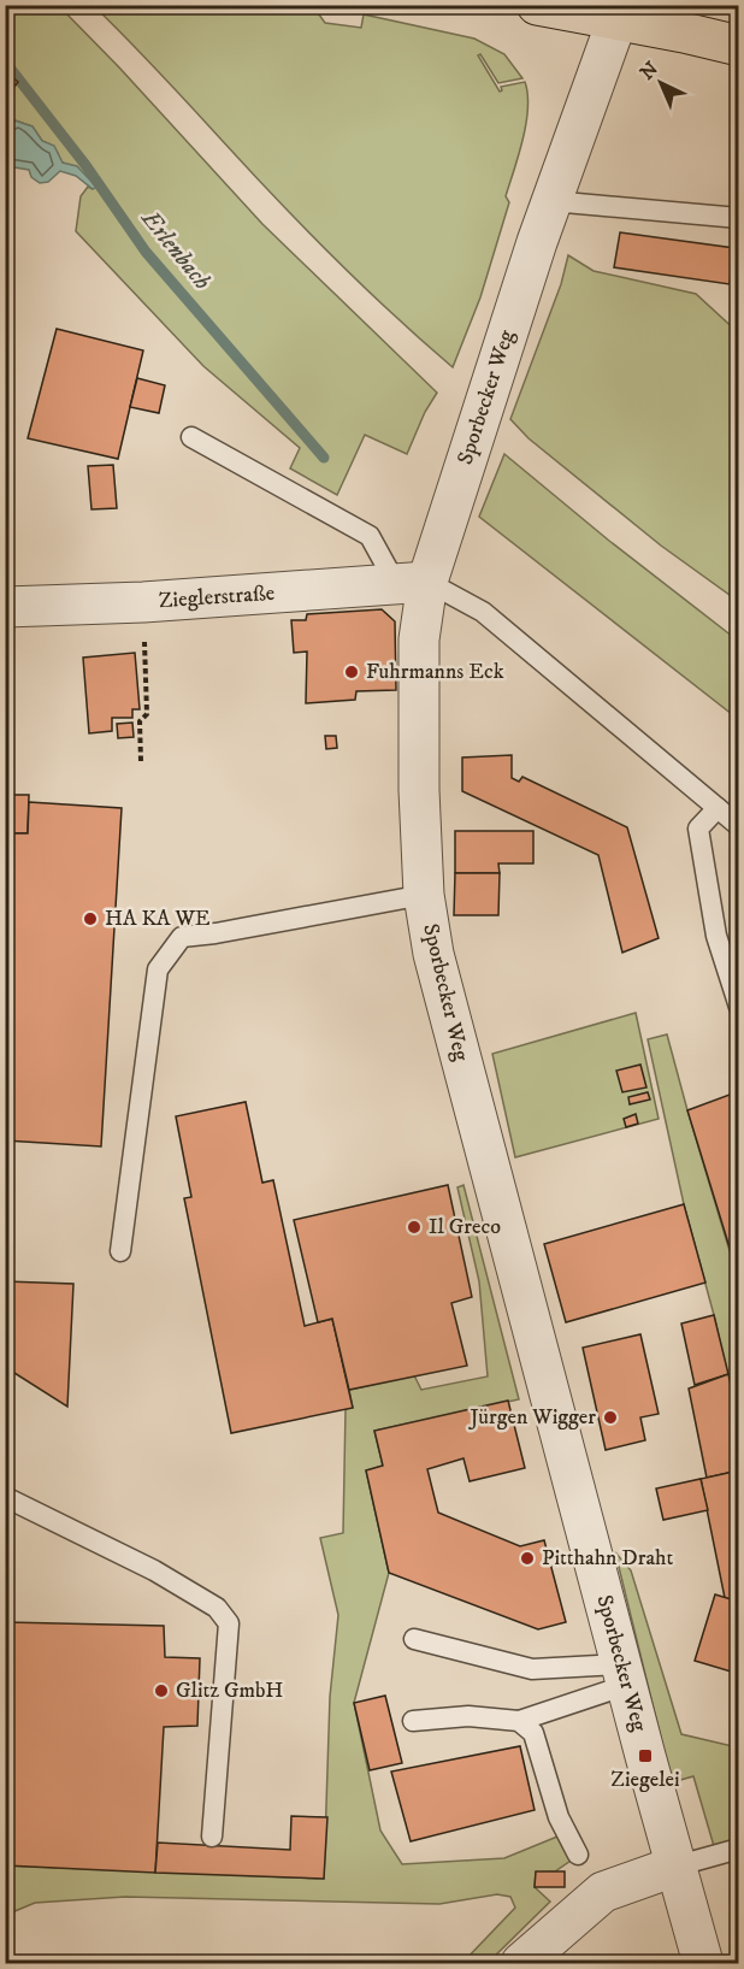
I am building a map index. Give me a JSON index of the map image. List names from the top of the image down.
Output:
{
  "streets": {
    "street": ["Sporbecker Weg", "Zieglerstraße"]
  },
  "crossings": [
    ["Sporbecker Weg", "Zieglerstraße"]
  ],
  "water": ["Erlenbach"],
  "places": {
    "other": [
      "Fuhrmanns Eck",
      "HA KA WE",
      "Il Greco",
      "Jürgen Wigger",
      "Pitthahn Draht",
      "Glitz GmbH"
    ],
    "transit": ["Ziegelei"]
  },
  "north": "top left"
}
